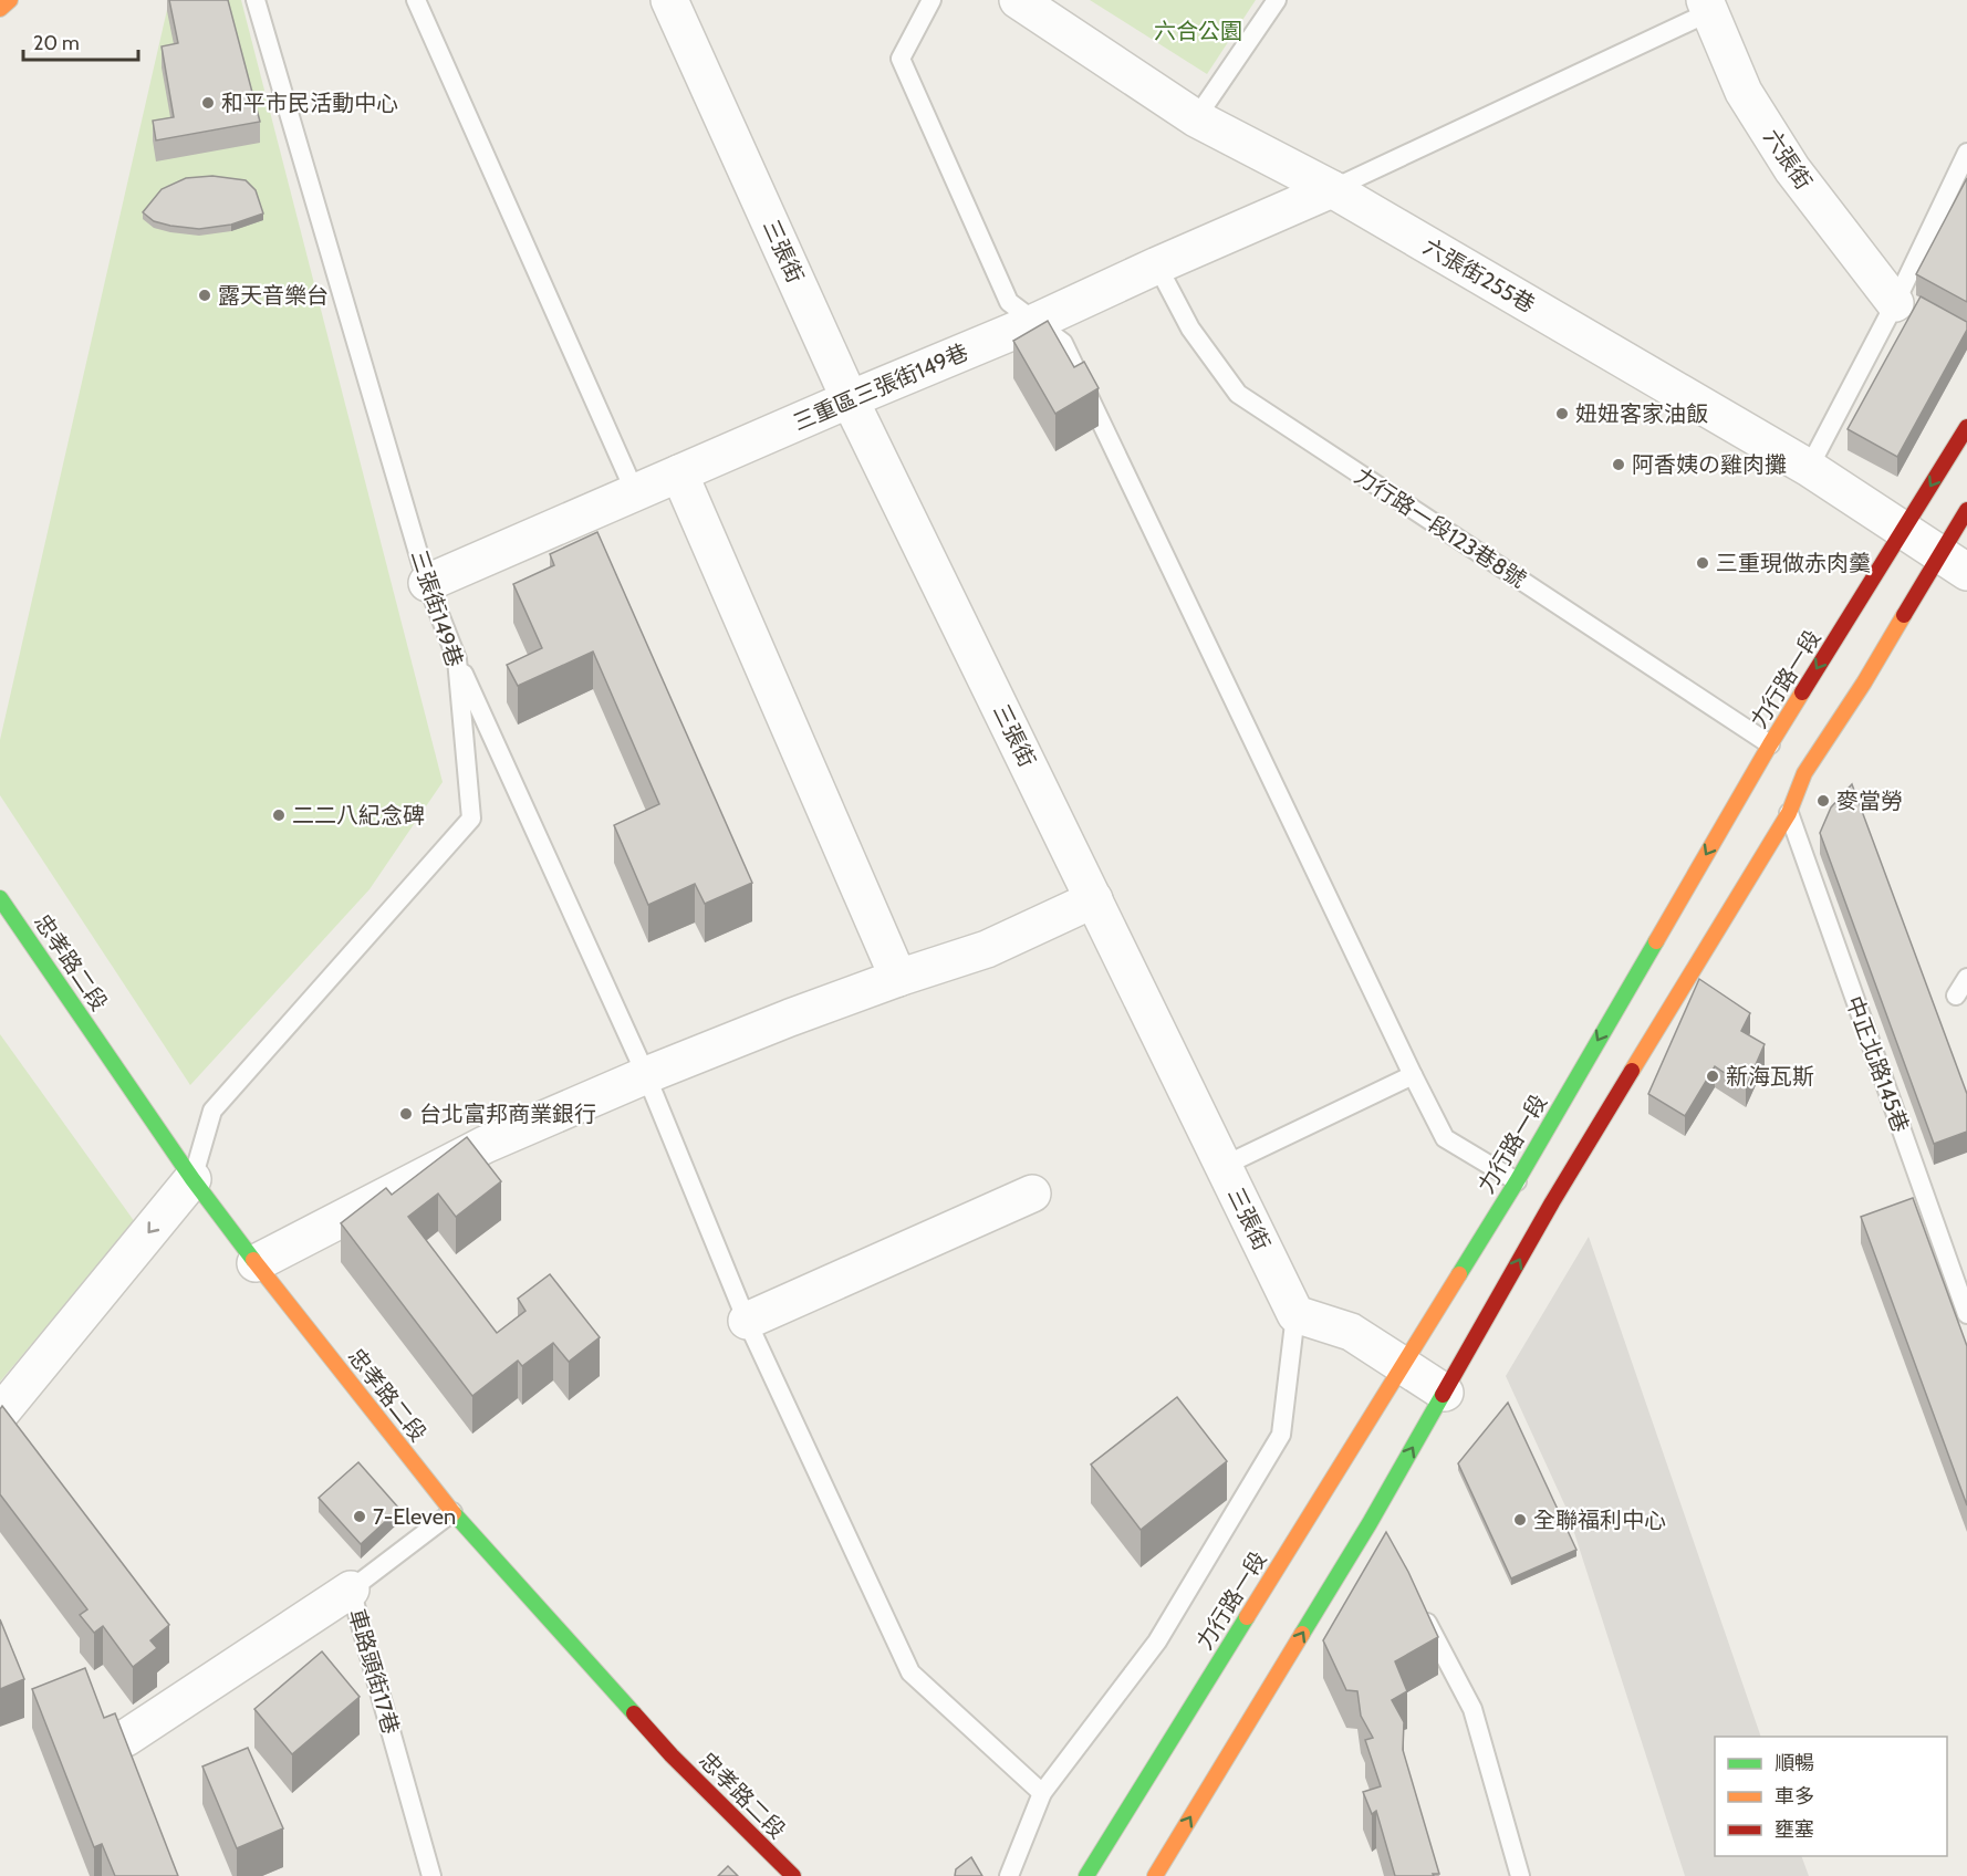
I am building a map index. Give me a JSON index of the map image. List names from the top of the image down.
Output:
{
  "streets": {
    "street": [
      "六張街",
      "三張街",
      "六張街255巷",
      "三重區三張街149巷",
      "力行路一段",
      "忠孝路二段"
    ],
    "lane": [
      "力行路一段123巷8號",
      "三張街149巷",
      "中正北路145巷",
      "車路頭街17巷"
    ]
  },
  "crossings": [
    ["三張街", "三重區三張街149巷"],
    ["六張街255巷", "三重區三張街149巷"],
    ["六張街255巷", "力行路一段"],
    ["三重區三張街149巷", "力行路一段123巷8號"],
    ["三重區三張街149巷", "三張街149巷"],
    ["力行路一段123巷8號", "力行路一段"],
    ["三張街149巷", "忠孝路二段"],
    ["忠孝路二段", "車路頭街17巷"]
  ],
  "parks": ["六合公園"],
  "places": [
    "和平市民活動中心",
    "露天音樂台",
    "妞妞客家油飯",
    "阿香姨の雞肉攤",
    "三重現做赤肉羹",
    "麥當勞",
    "二二八紀念碑",
    "新海瓦斯",
    "台北富邦商業銀行",
    "7-Eleven",
    "全聯福利中心"
  ],
  "legend": ["順暢", "車多", "壅塞"],
  "scale_bar": "20 m"
}
